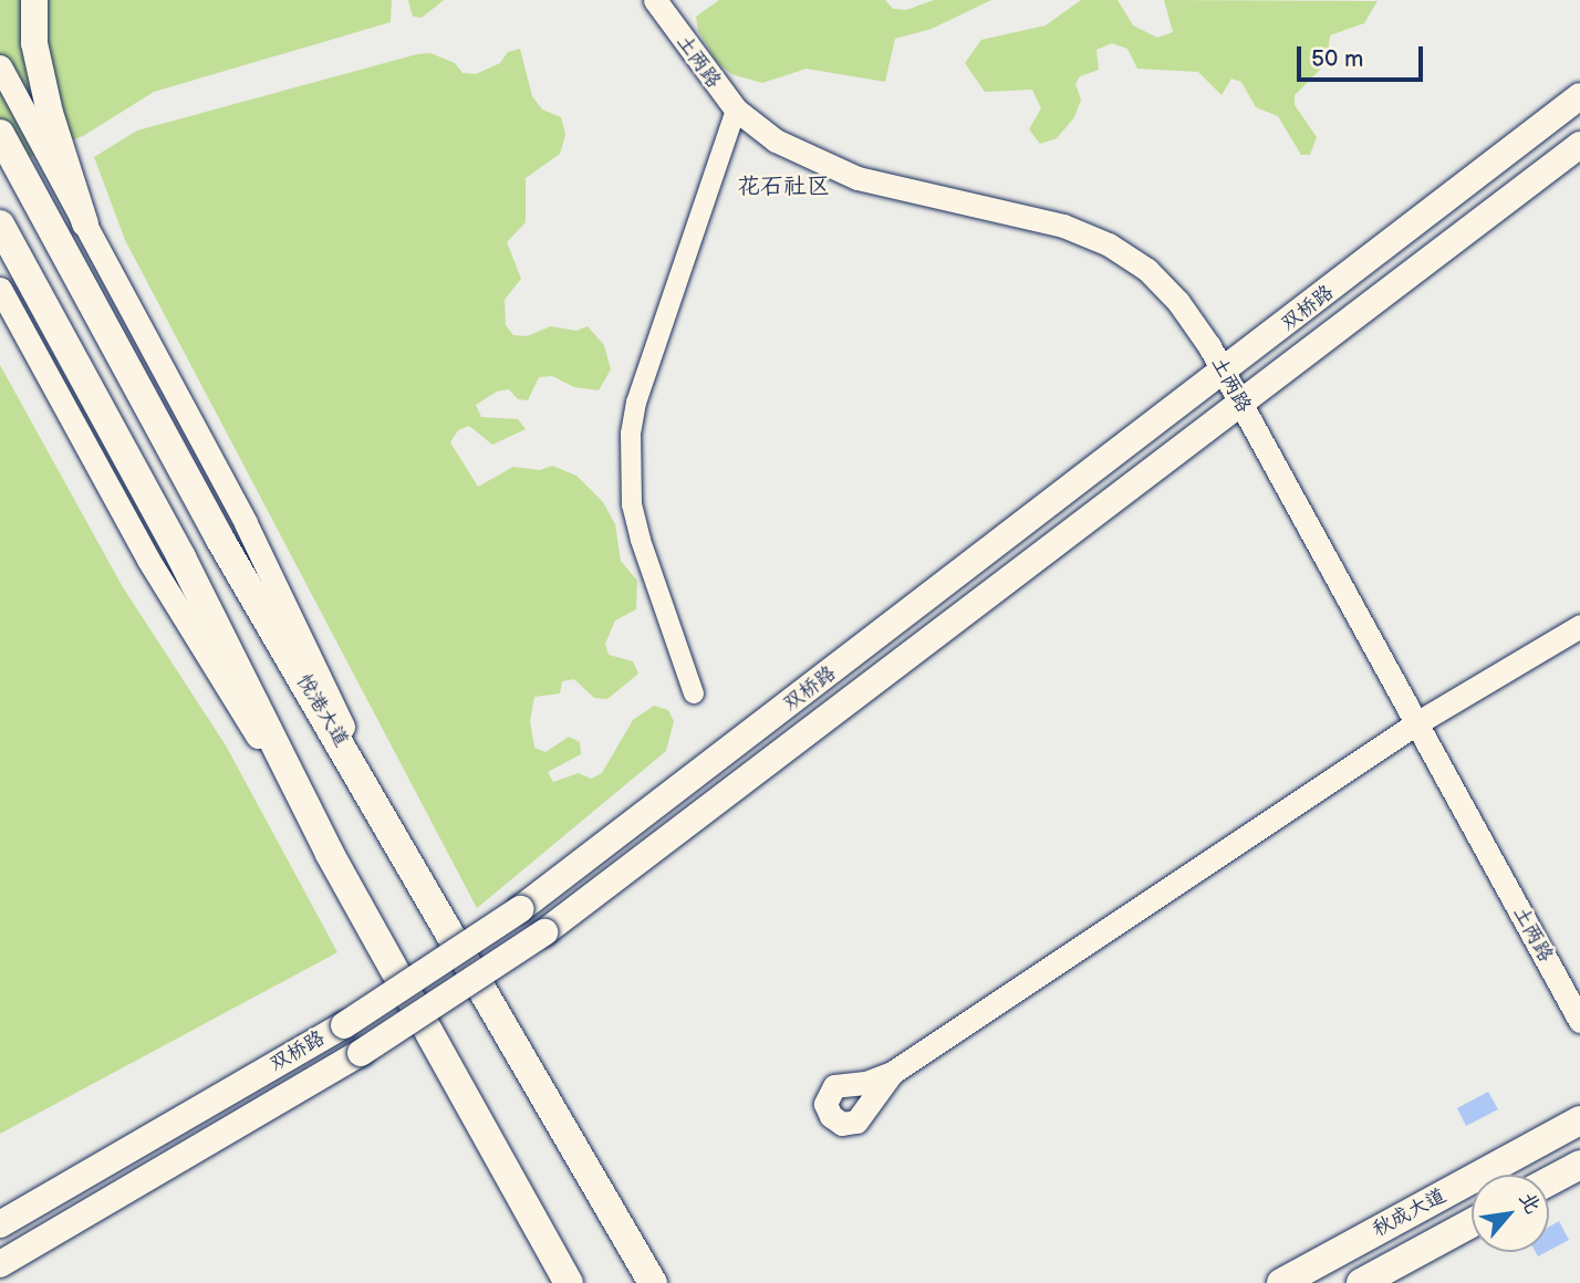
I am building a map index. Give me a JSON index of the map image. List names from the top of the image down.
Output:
{
  "streets": {
    "main road": ["双桥路", "悦港大道", "秋成大道"],
    "street": ["土两路"]
  },
  "crossings": [
    ["土两路", "双桥路"]
  ],
  "districts": ["花石社区"],
  "scale_bar": "50 m",
  "north": "top right"
}
